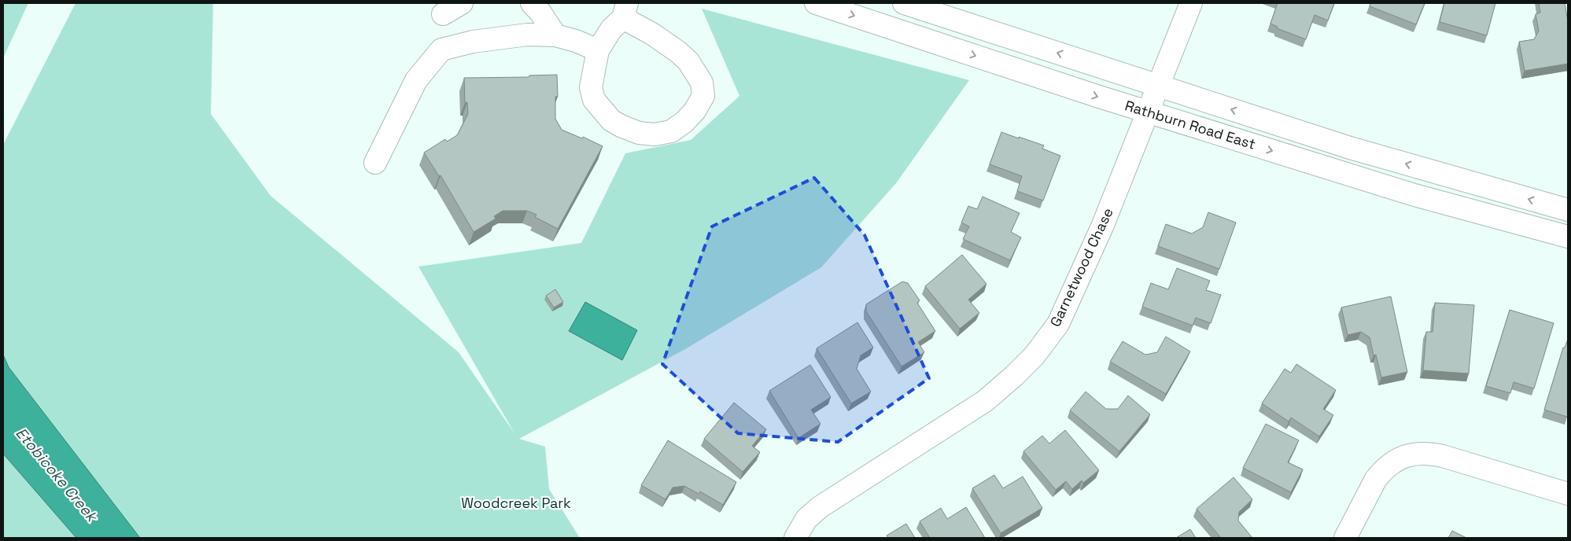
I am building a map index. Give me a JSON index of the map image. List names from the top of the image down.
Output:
{
  "streets": {
    "street": ["Rathburn Road East", "Garnetwood Chase"]
  },
  "crossings": [
    ["Rathburn Road East", "Garnetwood Chase"]
  ],
  "water": ["Etobicoke Creek"],
  "parks": ["Woodcreek Park"]
}
